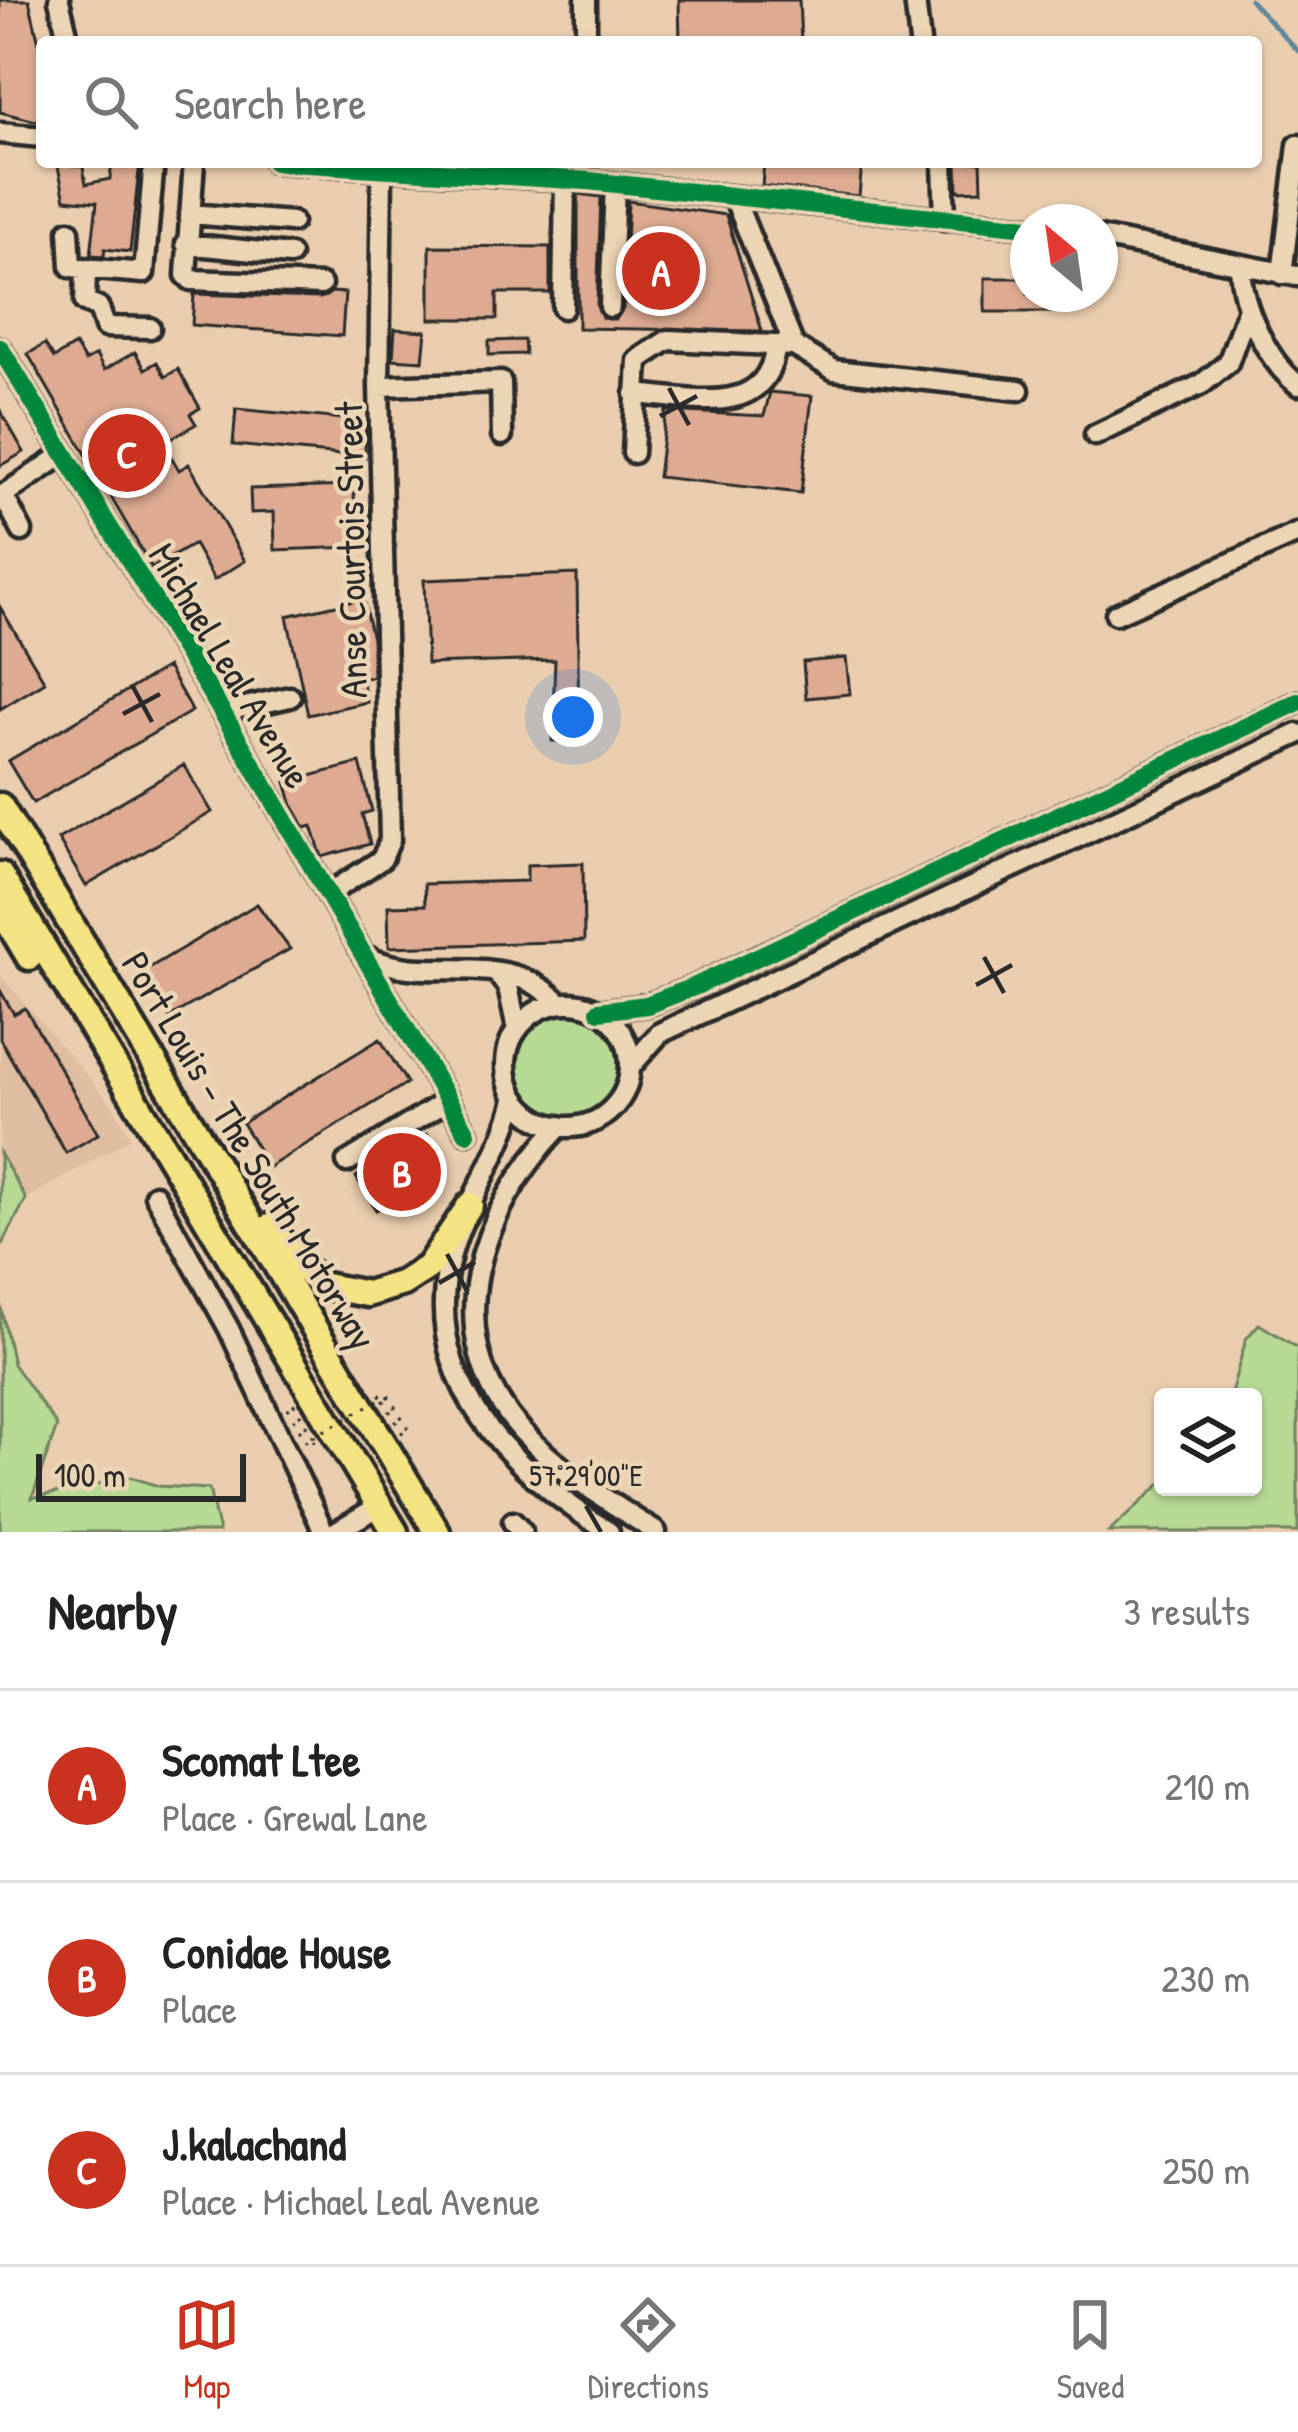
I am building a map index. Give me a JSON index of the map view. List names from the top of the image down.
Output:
{
  "streets": {
    "highway": ["Port Louis – The South Motorway"],
    "street": ["Anse Courtois Street", "Michael Leal Avenue"]
  },
  "crossings": [
    ["Anse Courtois Street", "Michael Leal Avenue"]
  ],
  "scale_bar": "100 m",
  "north": "top left",
  "page": {
    "search": "Search here",
    "pins": ["A", "C", "B"],
    "scale": "100 m",
    "heading": ["Nearby", "3 results"],
    "list": [
      {
        "mark": "A",
        "name": "Scomat Ltee",
        "note": "Place · Grewal Lane",
        "value": "210 m"
      },
      {
        "mark": "B",
        "name": "Conidae House",
        "note": "Place",
        "value": "230 m"
      },
      {
        "mark": "C",
        "name": "J.kalachand",
        "note": "Place · Michael Leal Avenue",
        "value": "250 m"
      }
    ],
    "nav": ["Map", "Directions", "Saved"]
  },
  "coordinates": ["57°29'00\"E"]
}
